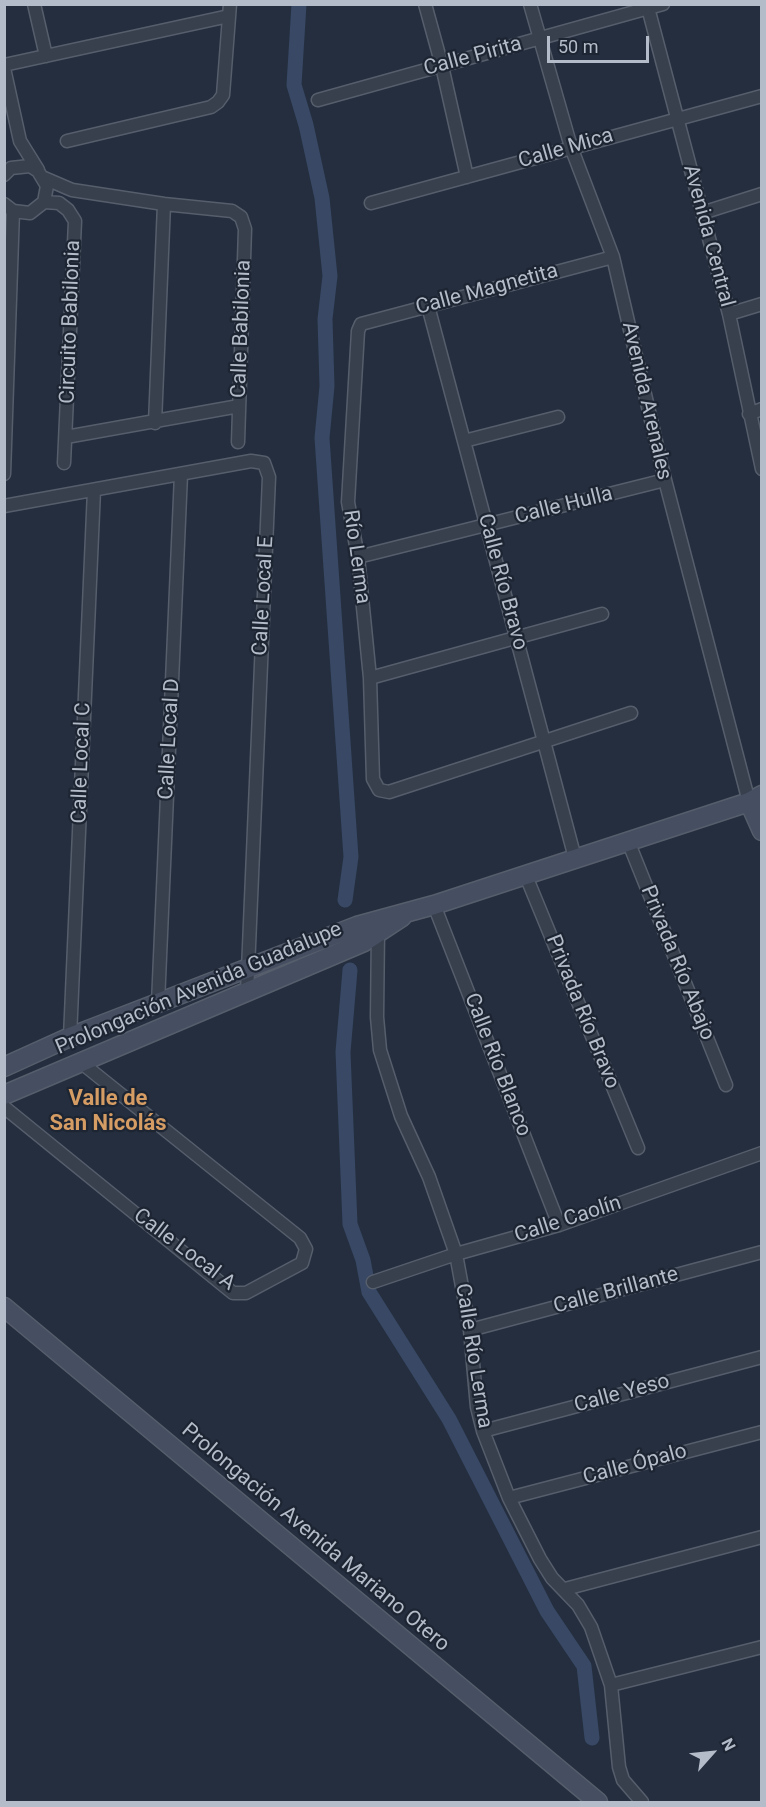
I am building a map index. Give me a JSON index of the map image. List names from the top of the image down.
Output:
{
  "streets": {
    "main road": ["Prolongación Avenida Guadalupe", "Prolongación Avenida Mariano Otero"],
    "street": [
      "Calle Pirita",
      "Calle Mica",
      "Avenida Central",
      "Calle Magnetita",
      "Circuito Babilonia",
      "Calle Babilonia",
      "Avenida Arenales",
      "Calle Hulla",
      "Río Lerma",
      "Calle Río Bravo",
      "Calle Local E",
      "Calle Local D",
      "Calle Local C",
      "Privada Río Abajo",
      "Privada Río Bravo",
      "Calle Río Blanco",
      "Calle Caolín",
      "Calle Local A",
      "Calle Brillante",
      "Calle Río Lerma",
      "Calle Yeso",
      "Calle Ópalo"
    ]
  },
  "crossings": [
    ["Calle Pirita", "Avenida Central"],
    ["Calle Pirita", "Avenida Arenales"],
    ["Calle Mica", "Avenida Central"],
    ["Calle Mica", "Avenida Arenales"],
    ["Calle Magnetita", "Avenida Arenales"],
    ["Calle Magnetita", "Río Lerma"],
    ["Calle Magnetita", "Calle Río Bravo"],
    ["Avenida Arenales", "Calle Hulla"],
    ["Avenida Arenales", "Prolongación Avenida Guadalupe"],
    ["Calle Hulla", "Río Lerma"],
    ["Calle Hulla", "Calle Río Bravo"],
    ["Río Lerma", "Calle Río Bravo"],
    ["Calle Río Bravo", "Prolongación Avenida Guadalupe"],
    ["Calle Local E", "Calle Local D"],
    ["Calle Local E", "Calle Local C"],
    ["Calle Local E", "Prolongación Avenida Guadalupe"],
    ["Calle Local D", "Prolongación Avenida Guadalupe"],
    ["Calle Local C", "Prolongación Avenida Guadalupe"],
    ["Privada Río Abajo", "Prolongación Avenida Guadalupe"],
    ["Prolongación Avenida Guadalupe", "Privada Río Bravo"],
    ["Prolongación Avenida Guadalupe", "Calle Río Blanco"],
    ["Prolongación Avenida Guadalupe", "Calle Local A"],
    ["Prolongación Avenida Guadalupe", "Calle Río Lerma"],
    ["Calle Río Blanco", "Calle Caolín"],
    ["Calle Caolín", "Calle Río Lerma"],
    ["Calle Brillante", "Calle Río Lerma"],
    ["Calle Río Lerma", "Calle Yeso"],
    ["Calle Río Lerma", "Calle Ópalo"]
  ],
  "districts": ["Valle de San Nicolás"],
  "scale_bar": "50 m",
  "north": "top right"
}
